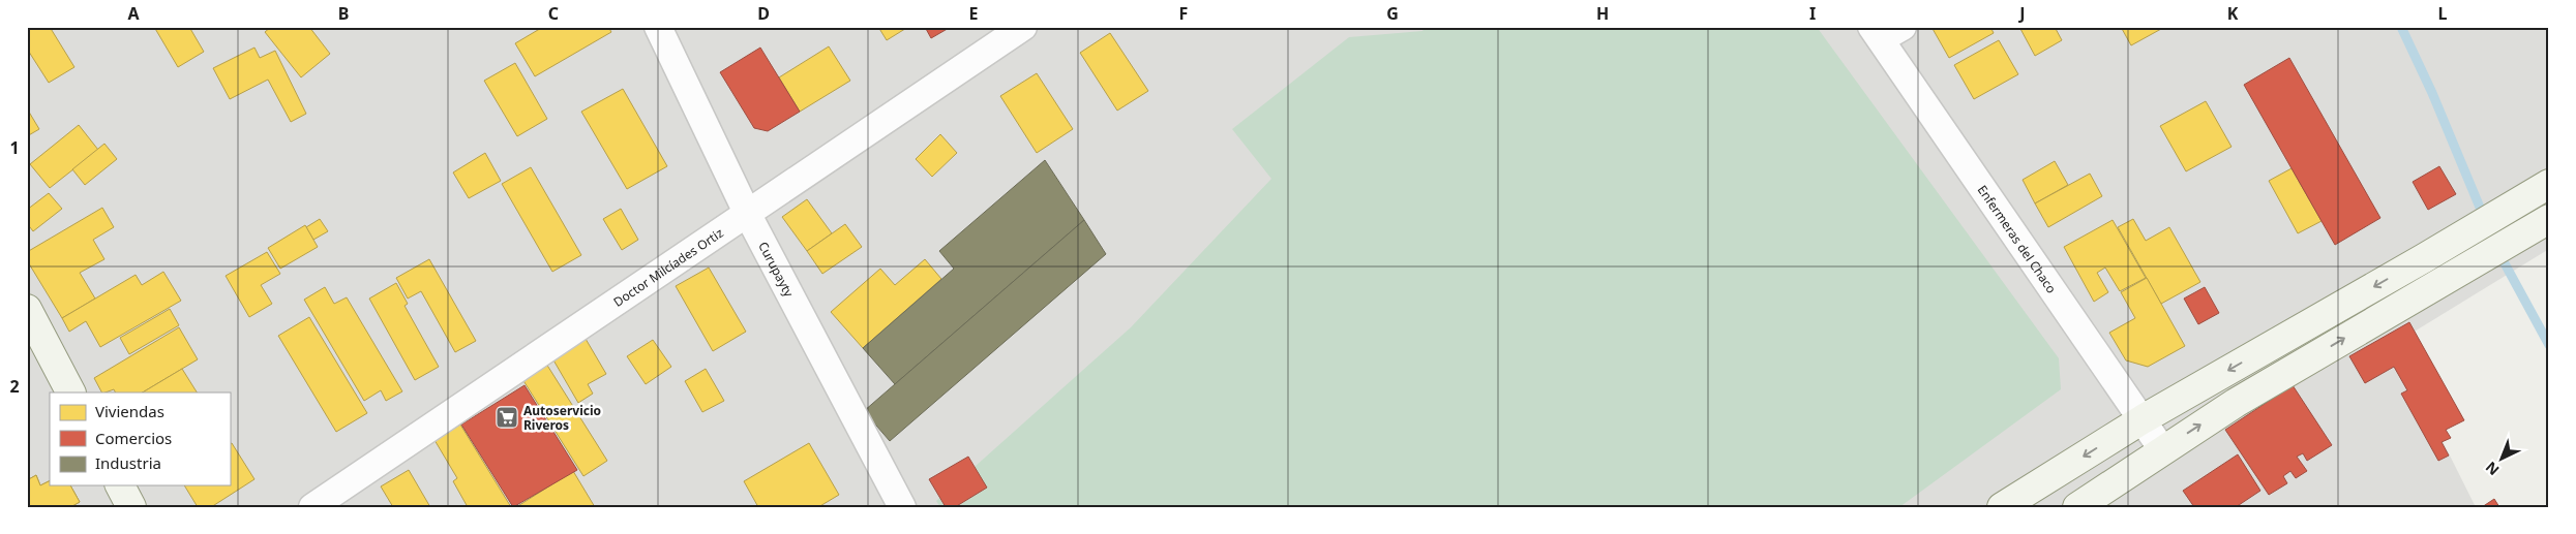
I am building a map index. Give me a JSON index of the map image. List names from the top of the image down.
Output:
{
  "streets": {
    "street": ["Enfermeras del Chaco", "Doctor Milcíades Ortiz", "Curupayty"]
  },
  "crossings": [
    ["Doctor Milcíades Ortiz", "Curupayty"]
  ],
  "places": {
    "supermarket": ["Autoservicio Riveros"]
  },
  "legend": ["Viviendas", "Comercios", "Industria"],
  "north": "bottom left",
  "grid": {
    "columns": [
      "A",
      "B",
      "C",
      "D",
      "E",
      "F",
      "G",
      "H",
      "I",
      "J",
      "K",
      "L"
    ],
    "rows": ["1", "2"]
  }
}
